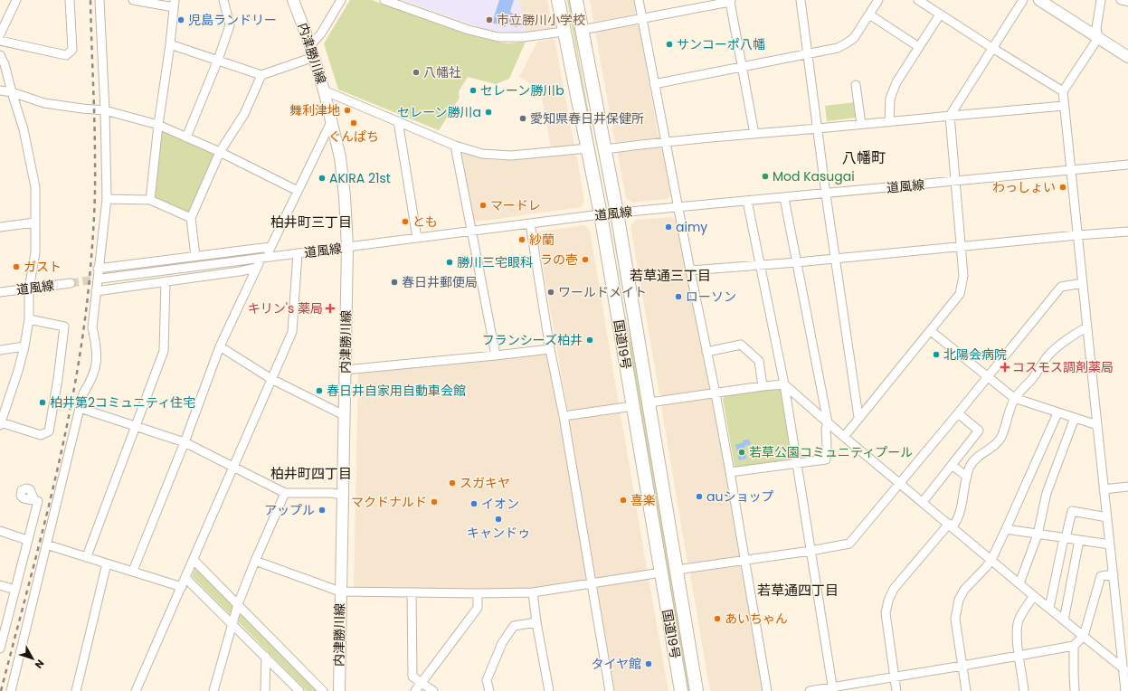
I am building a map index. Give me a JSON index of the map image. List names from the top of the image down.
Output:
{
  "streets": {
    "highway": ["国道19号"],
    "main road": ["内津勝川線"],
    "street": ["道風線"]
  },
  "crossings": [
    ["内津勝川線", "道風線"],
    ["道風線", "国道19号"]
  ],
  "districts": [
    "八幡町",
    "柏井町三丁目",
    "若草通三丁目",
    "柏井町四丁目",
    "若草通四丁目"
  ],
  "places": {
    "other": [
      "児島ランドリー",
      "市立勝川小学校",
      "サンコーポ八幡",
      "八幡社",
      "セレーン勝川b",
      "舞利津地",
      "セレーン勝川a",
      "愛知県春日井保健所",
      "ぐんぱち",
      "Mod Kasugai",
      "AKIRA 21st",
      "わっしょい",
      "マードレ",
      "とも",
      "aimy",
      "紗蘭",
      "ラの壱",
      "勝川三宅眼科",
      "ガスト",
      "春日井郵便局",
      "ワールドメイト",
      "ローソン",
      "フランシーズ柏井",
      "北陽会病院",
      "春日井自家用自動車会館",
      "柏井第2コミュニティ住宅",
      "若草公園コミュニティプール",
      "スガキヤ",
      "auショップ",
      "喜楽",
      "マクドナルド",
      "イオン",
      "アップル",
      "キャンドゥ",
      "あいちゃん",
      "タイヤ館"
    ],
    "health": ["キリン's 薬局", "コスモス調剤薬局"]
  },
  "north": "bottom right"
}
